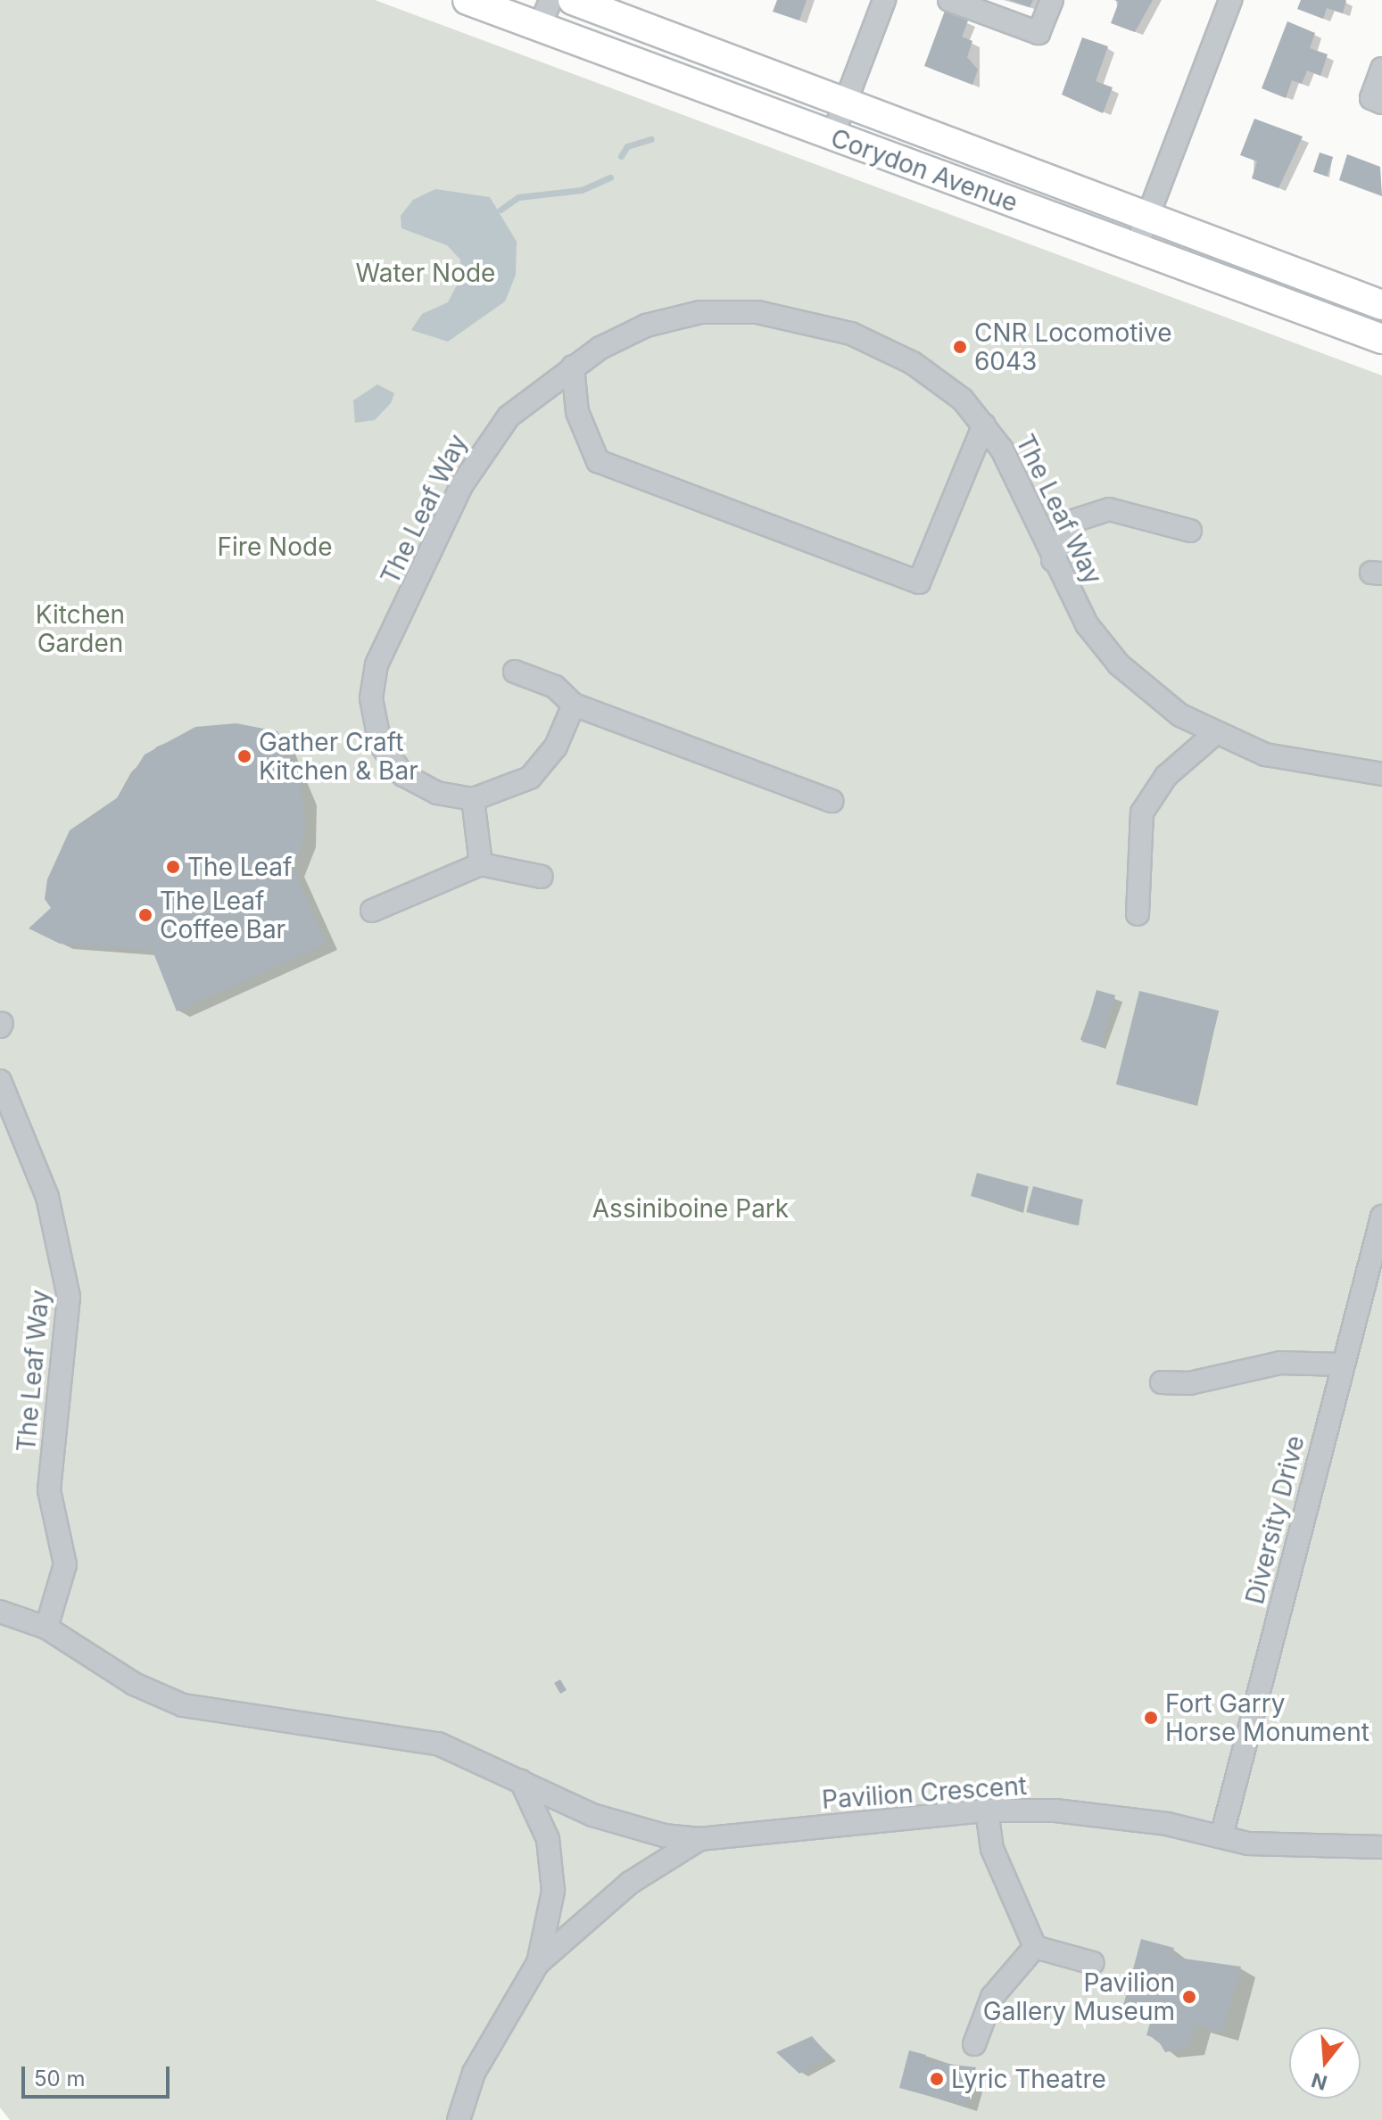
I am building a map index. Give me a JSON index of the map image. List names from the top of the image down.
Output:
{
  "streets": {
    "main road": ["Corydon Avenue"],
    "street": ["The Leaf Way", "Diversity Drive", "Pavilion Crescent"]
  },
  "crossings": [
    ["The Leaf Way", "Pavilion Crescent"],
    ["Diversity Drive", "Pavilion Crescent"]
  ],
  "parks": [
    "Water Node",
    "Fire Node",
    "Kitchen Garden",
    "Assiniboine Park"
  ],
  "places": [
    "CNR Locomotive 6043",
    "Gather Craft Kitchen & Bar",
    "The Leaf",
    "The Leaf Coffee Bar",
    "Fort Garry Horse Monument",
    "Pavilion Gallery Museum",
    "Lyric Theatre"
  ],
  "scale_bar": "50 m",
  "north": "bottom"
}
